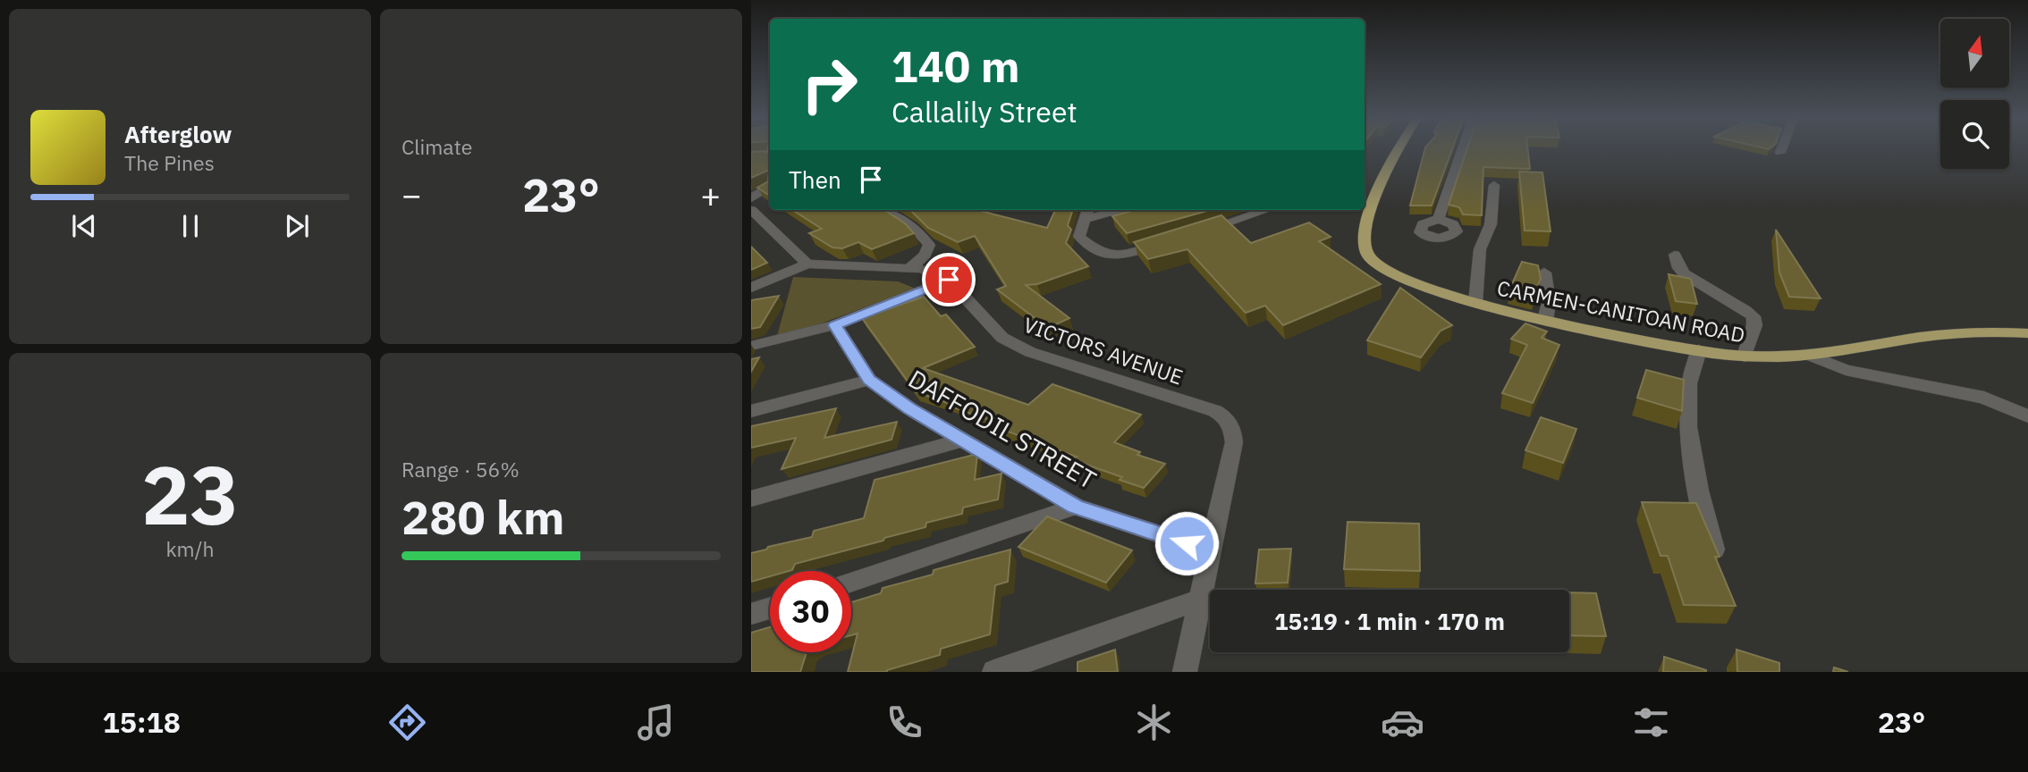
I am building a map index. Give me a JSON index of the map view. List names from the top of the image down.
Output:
{
  "streets": {
    "main road": ["CARMEN-CANITOAN ROAD"],
    "street": ["VICTORS AVENUE", "DAFFODIL STREET"]
  },
  "crossings": [
    ["VICTORS AVENUE", "DAFFODIL STREET"]
  ],
  "north": "top",
  "page": {
    "tile": [
      "Climate",
      ["23", "km/h"],
      ["Range · 56%", "280 km"]
    ],
    "turn": ["140 m", "Callalily Street"],
    "song": ["Afterglow", "The Pines"],
    "then": "Then",
    "heat": ["−", "23°", "+"],
    "limit": "30",
    "trip": "15:19 · 1 min · 170 m",
    "tabs": ["15:18", "23°"]
  }
}
